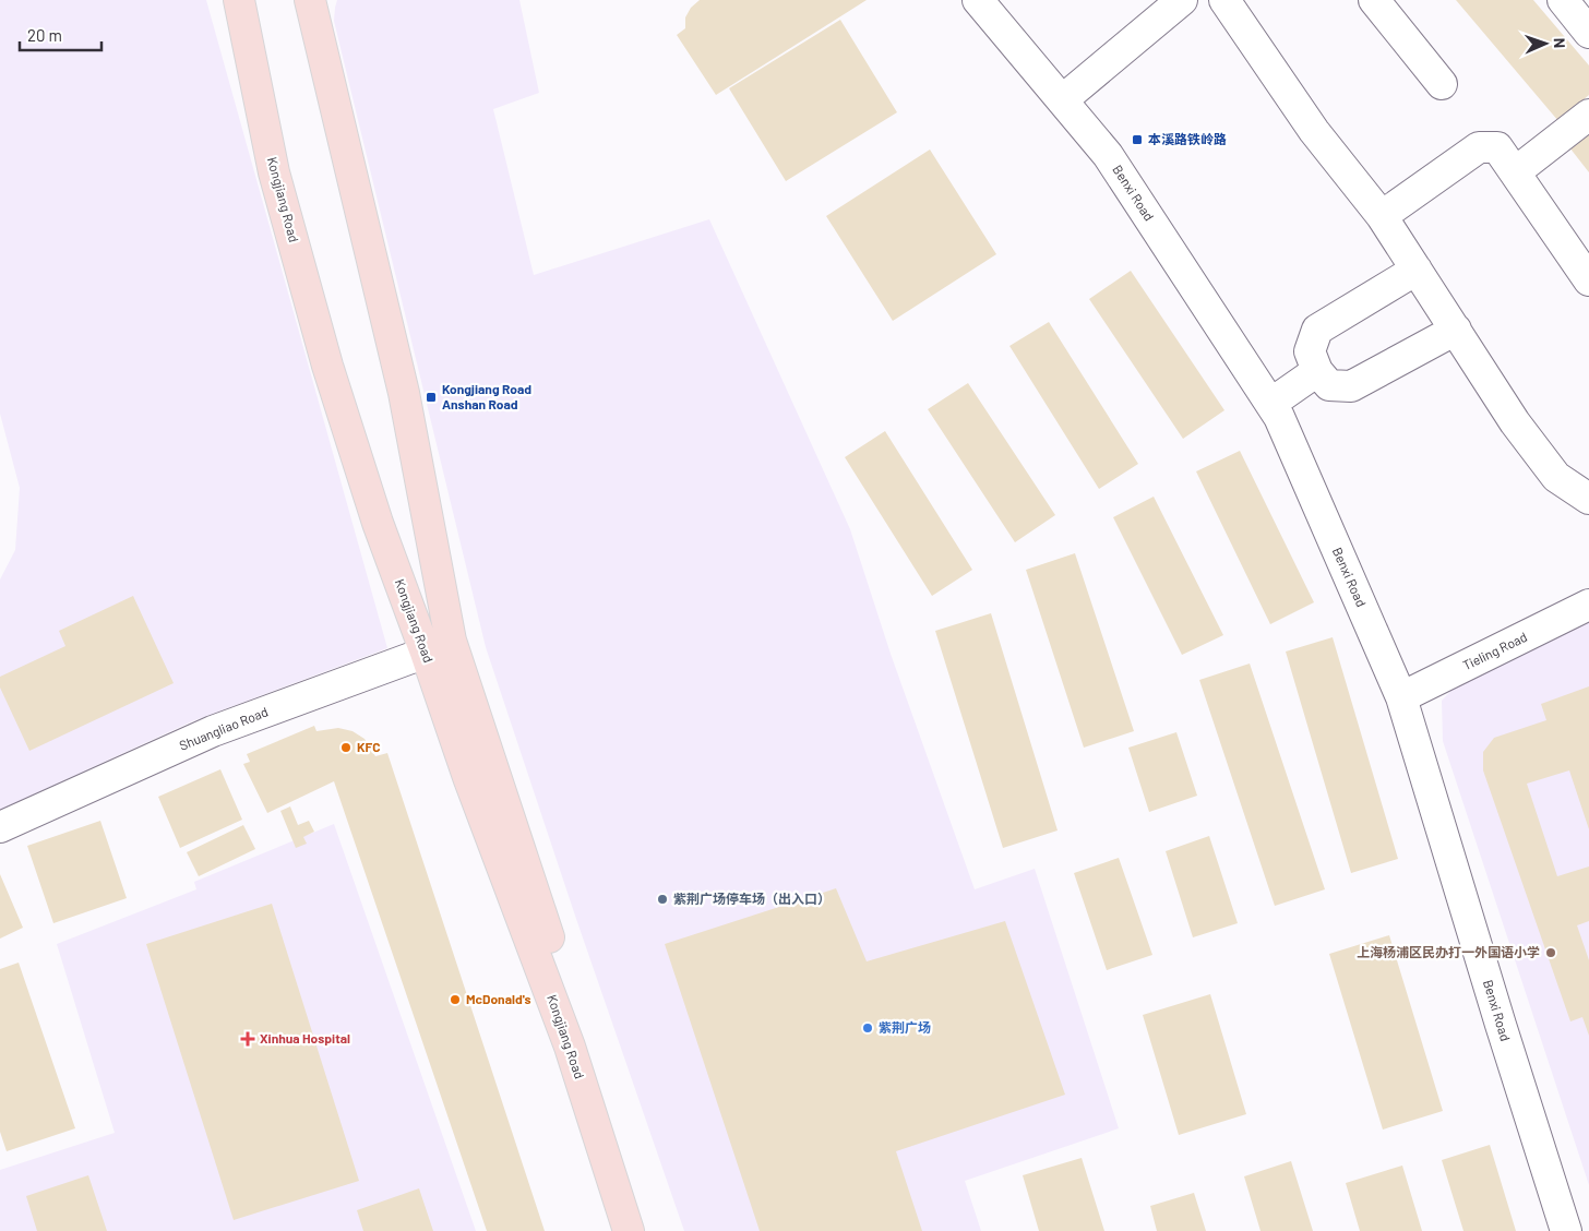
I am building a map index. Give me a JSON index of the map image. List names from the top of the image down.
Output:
{
  "streets": {
    "main road": ["Kongjiang Road"],
    "street": ["Benxi Road", "Tieling Road", "Shuangliao Road"]
  },
  "crossings": [
    ["Benxi Road", "Tieling Road"],
    ["Kongjiang Road", "Shuangliao Road"]
  ],
  "places": {
    "transit": ["本溪路铁岭路", "Kongjiang Road Anshan Road"],
    "other": [
      "KFC",
      "紫荆广场停车场（出入口）",
      "‌上海杨浦区民办打一外国语小学",
      "McDonald's",
      "紫荆广场"
    ],
    "health": ["Xinhua Hospital"]
  },
  "scale_bar": "20 m",
  "north": "right"
}
